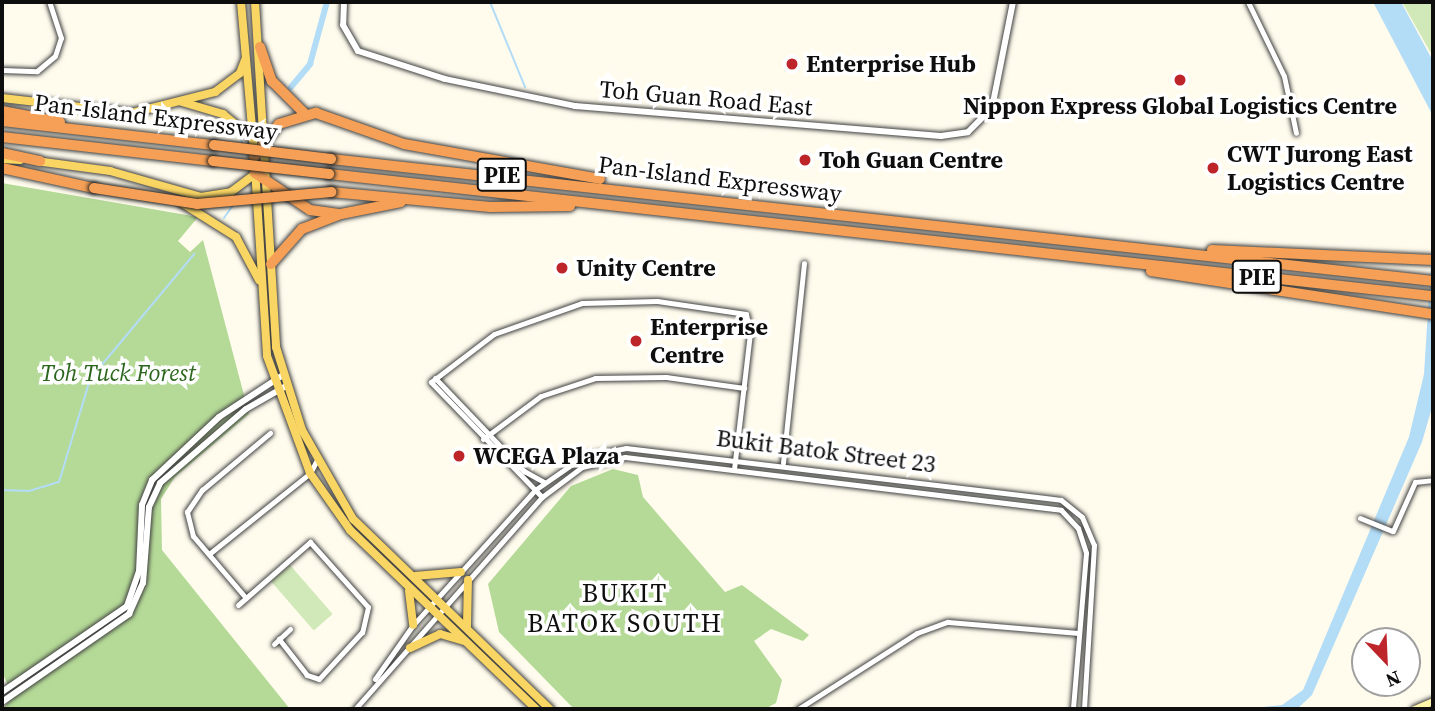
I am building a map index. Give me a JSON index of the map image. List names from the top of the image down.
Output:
{
  "streets": {
    "highway": ["Pan-Island Expressway", "PIE"],
    "street": ["Toh Guan Road East", "Bukit Batok Street 23"]
  },
  "districts": ["BUKIT BATOK SOUTH"],
  "parks": ["Toh Tuck Forest"],
  "places": [
    "Enterprise Hub",
    "Nippon Express Global Logistics Centre",
    "Toh Guan Centre",
    "CWT Jurong East Logistics Centre",
    "Unity Centre",
    "Enterprise Centre",
    "WCEGA Plaza"
  ],
  "north": "bottom right"
}
